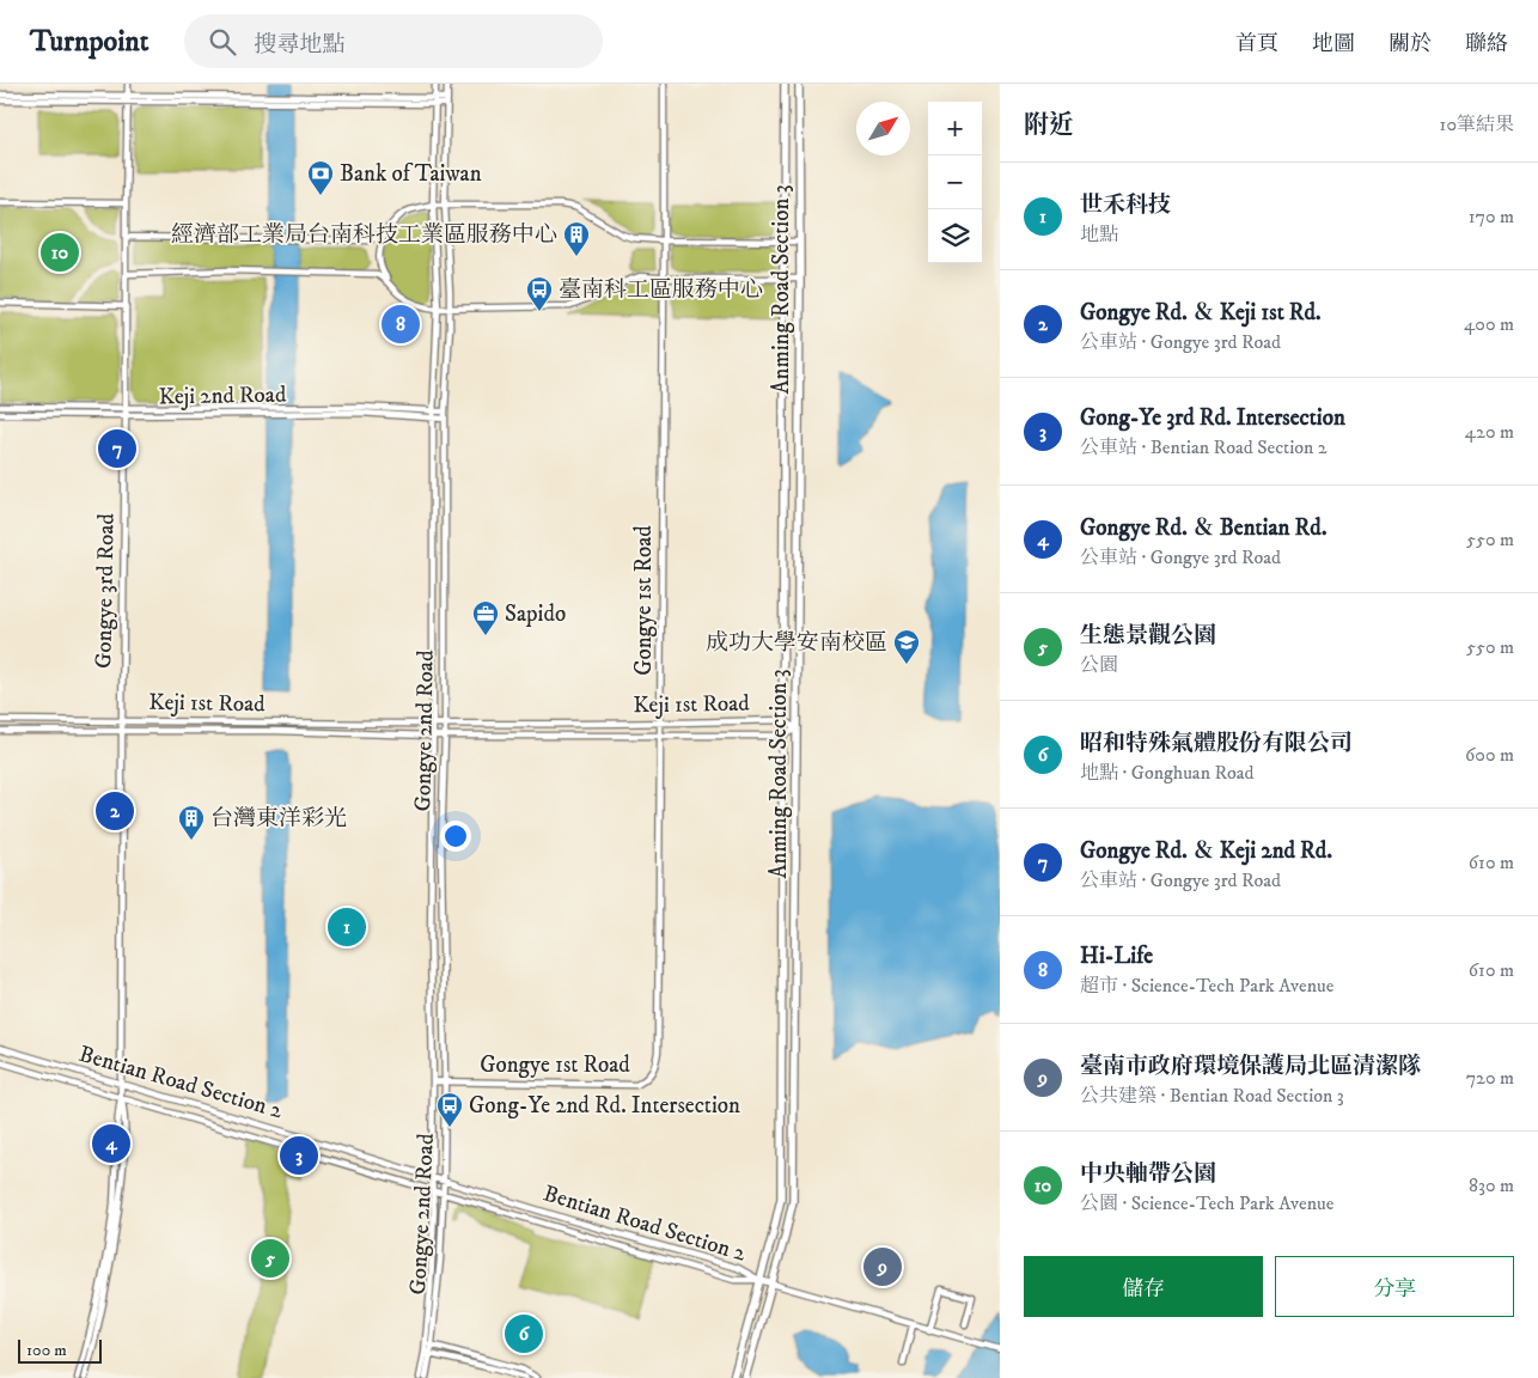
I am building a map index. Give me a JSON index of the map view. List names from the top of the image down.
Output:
{
  "streets": {
    "main road": ["Anming Road Section 3"],
    "street": [
      "Keji 2nd Road",
      "Gongye 3rd Road",
      "Gongye 1st Road",
      "Keji 1st Road",
      "Gongye 2nd Road",
      "Bentian Road Section 2"
    ]
  },
  "crossings": [
    ["Anming Road Section 3", "Keji 1st Road"],
    ["Anming Road Section 3", "Bentian Road Section 2"],
    ["Keji 2nd Road", "Gongye 3rd Road"],
    ["Keji 2nd Road", "Gongye 2nd Road"],
    ["Gongye 3rd Road", "Keji 1st Road"],
    ["Gongye 3rd Road", "Bentian Road Section 2"],
    ["Gongye 1st Road", "Keji 1st Road"],
    ["Gongye 1st Road", "Gongye 2nd Road"],
    ["Keji 1st Road", "Gongye 2nd Road"],
    ["Gongye 2nd Road", "Bentian Road Section 2"]
  ],
  "places": {
    "bank": ["Bank of Taiwan"],
    "building": ["經濟部工業局台南科技工業區服務中心", "台灣東洋彩光"],
    "bus stop": ["臺南科工區服務中心", "Gong-Ye 2nd Rd. Intersection"],
    "office": ["Sapido"],
    "school or university": ["成功大學安南校區"]
  },
  "scale_bar": "100 m",
  "north": "top right",
  "page": {
    "header": "Turnpoint",
    "search": "搜尋地點",
    "nav": [
      "首頁",
      "地圖",
      "關於",
      "聯絡"
    ],
    "heading": ["附近", "10筆結果"],
    "map_buttons": ["+", "−"],
    "list": [
      {
        "mark": "1",
        "name": "世禾科技",
        "note": "地點",
        "value": "170 m"
      },
      {
        "mark": "2",
        "name": "Gongye Rd. ＆ Keji 1st Rd.",
        "note": "公車站 · Gongye 3rd Road",
        "value": "400 m"
      },
      {
        "mark": "3",
        "name": "Gong-Ye 3rd Rd. Intersection",
        "note": "公車站 · Bentian Road Section 2",
        "value": "420 m"
      },
      {
        "mark": "4",
        "name": "Gongye Rd. ＆ Bentian Rd.",
        "note": "公車站 · Gongye 3rd Road",
        "value": "550 m"
      },
      {
        "mark": "5",
        "name": "生態景觀公園",
        "note": "公園",
        "value": "550 m"
      },
      {
        "mark": "6",
        "name": "昭和特殊氣體股份有限公司",
        "note": "地點 · Gonghuan Road",
        "value": "600 m"
      },
      {
        "mark": "7",
        "name": "Gongye Rd. ＆ Keji 2nd Rd.",
        "note": "公車站 · Gongye 3rd Road",
        "value": "610 m"
      },
      {
        "mark": "8",
        "name": "Hi-Life",
        "note": "超市 · Science-Tech Park Avenue",
        "value": "610 m"
      },
      {
        "mark": "9",
        "name": "臺南市政府環境保護局北區清潔隊",
        "note": "公共建築 · Bentian Road Section 3",
        "value": "720 m"
      },
      {
        "mark": "10",
        "name": "中央軸帶公園",
        "note": "公園 · Science-Tech Park Avenue",
        "value": "830 m"
      }
    ],
    "pins": [
      "10",
      "8",
      "7",
      "2",
      "1",
      "4",
      "3",
      "5",
      "9",
      "6"
    ],
    "buttons": ["儲存", "分享"],
    "scale": "100 m"
  }
}
